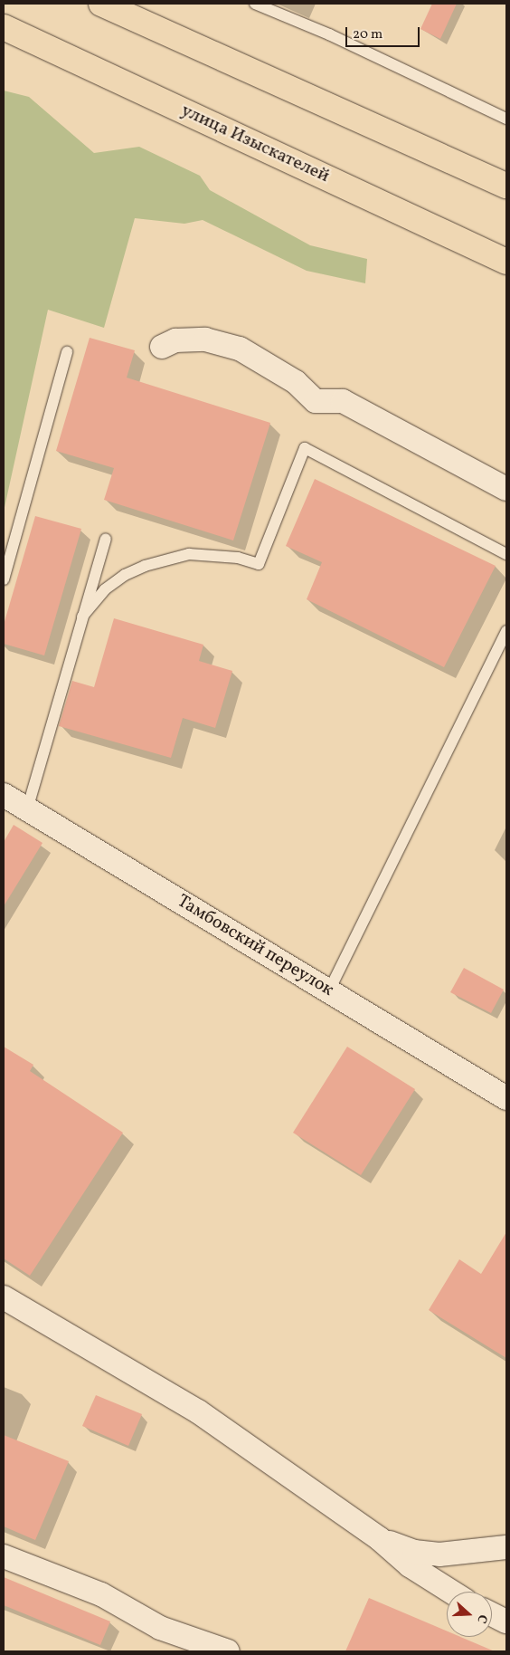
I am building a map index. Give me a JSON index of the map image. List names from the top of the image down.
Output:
{
  "streets": {
    "highway": ["улица Изыскателей"],
    "street": ["Тамбовский переулок"]
  },
  "scale_bar": "20 m",
  "north": "right"
}
